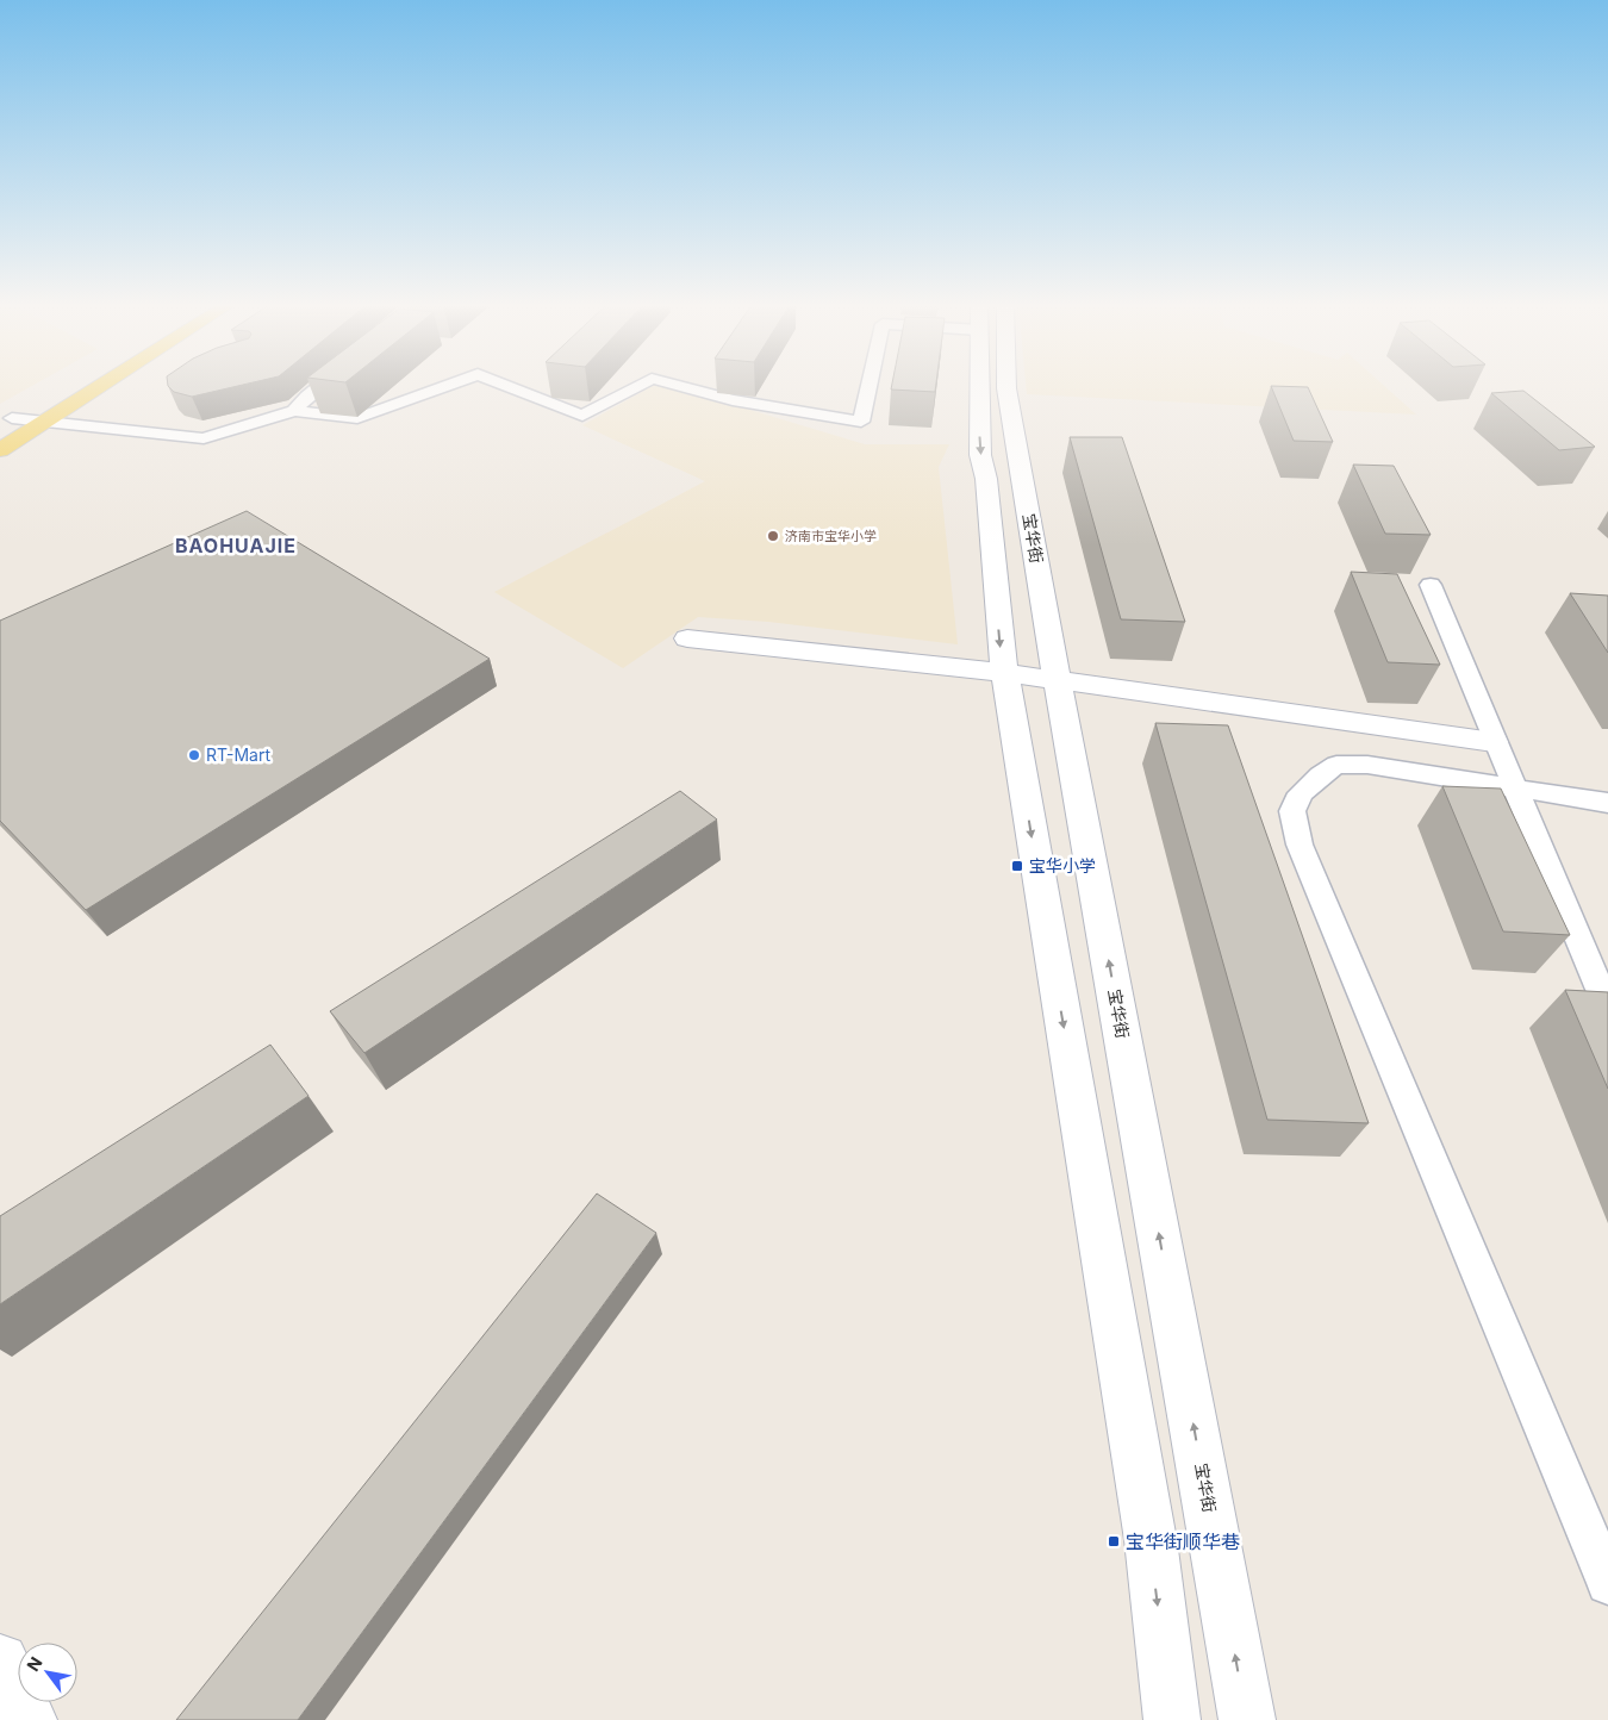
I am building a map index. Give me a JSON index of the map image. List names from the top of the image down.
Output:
{
  "streets": {
    "main road": ["宝华街"]
  },
  "districts": ["BAOHUAJIE"],
  "places": {
    "other": ["济南市宝华小学", "RT-Mart"],
    "transit": ["宝华小学", "宝华街顺华巷"]
  },
  "north": "top left"
}
